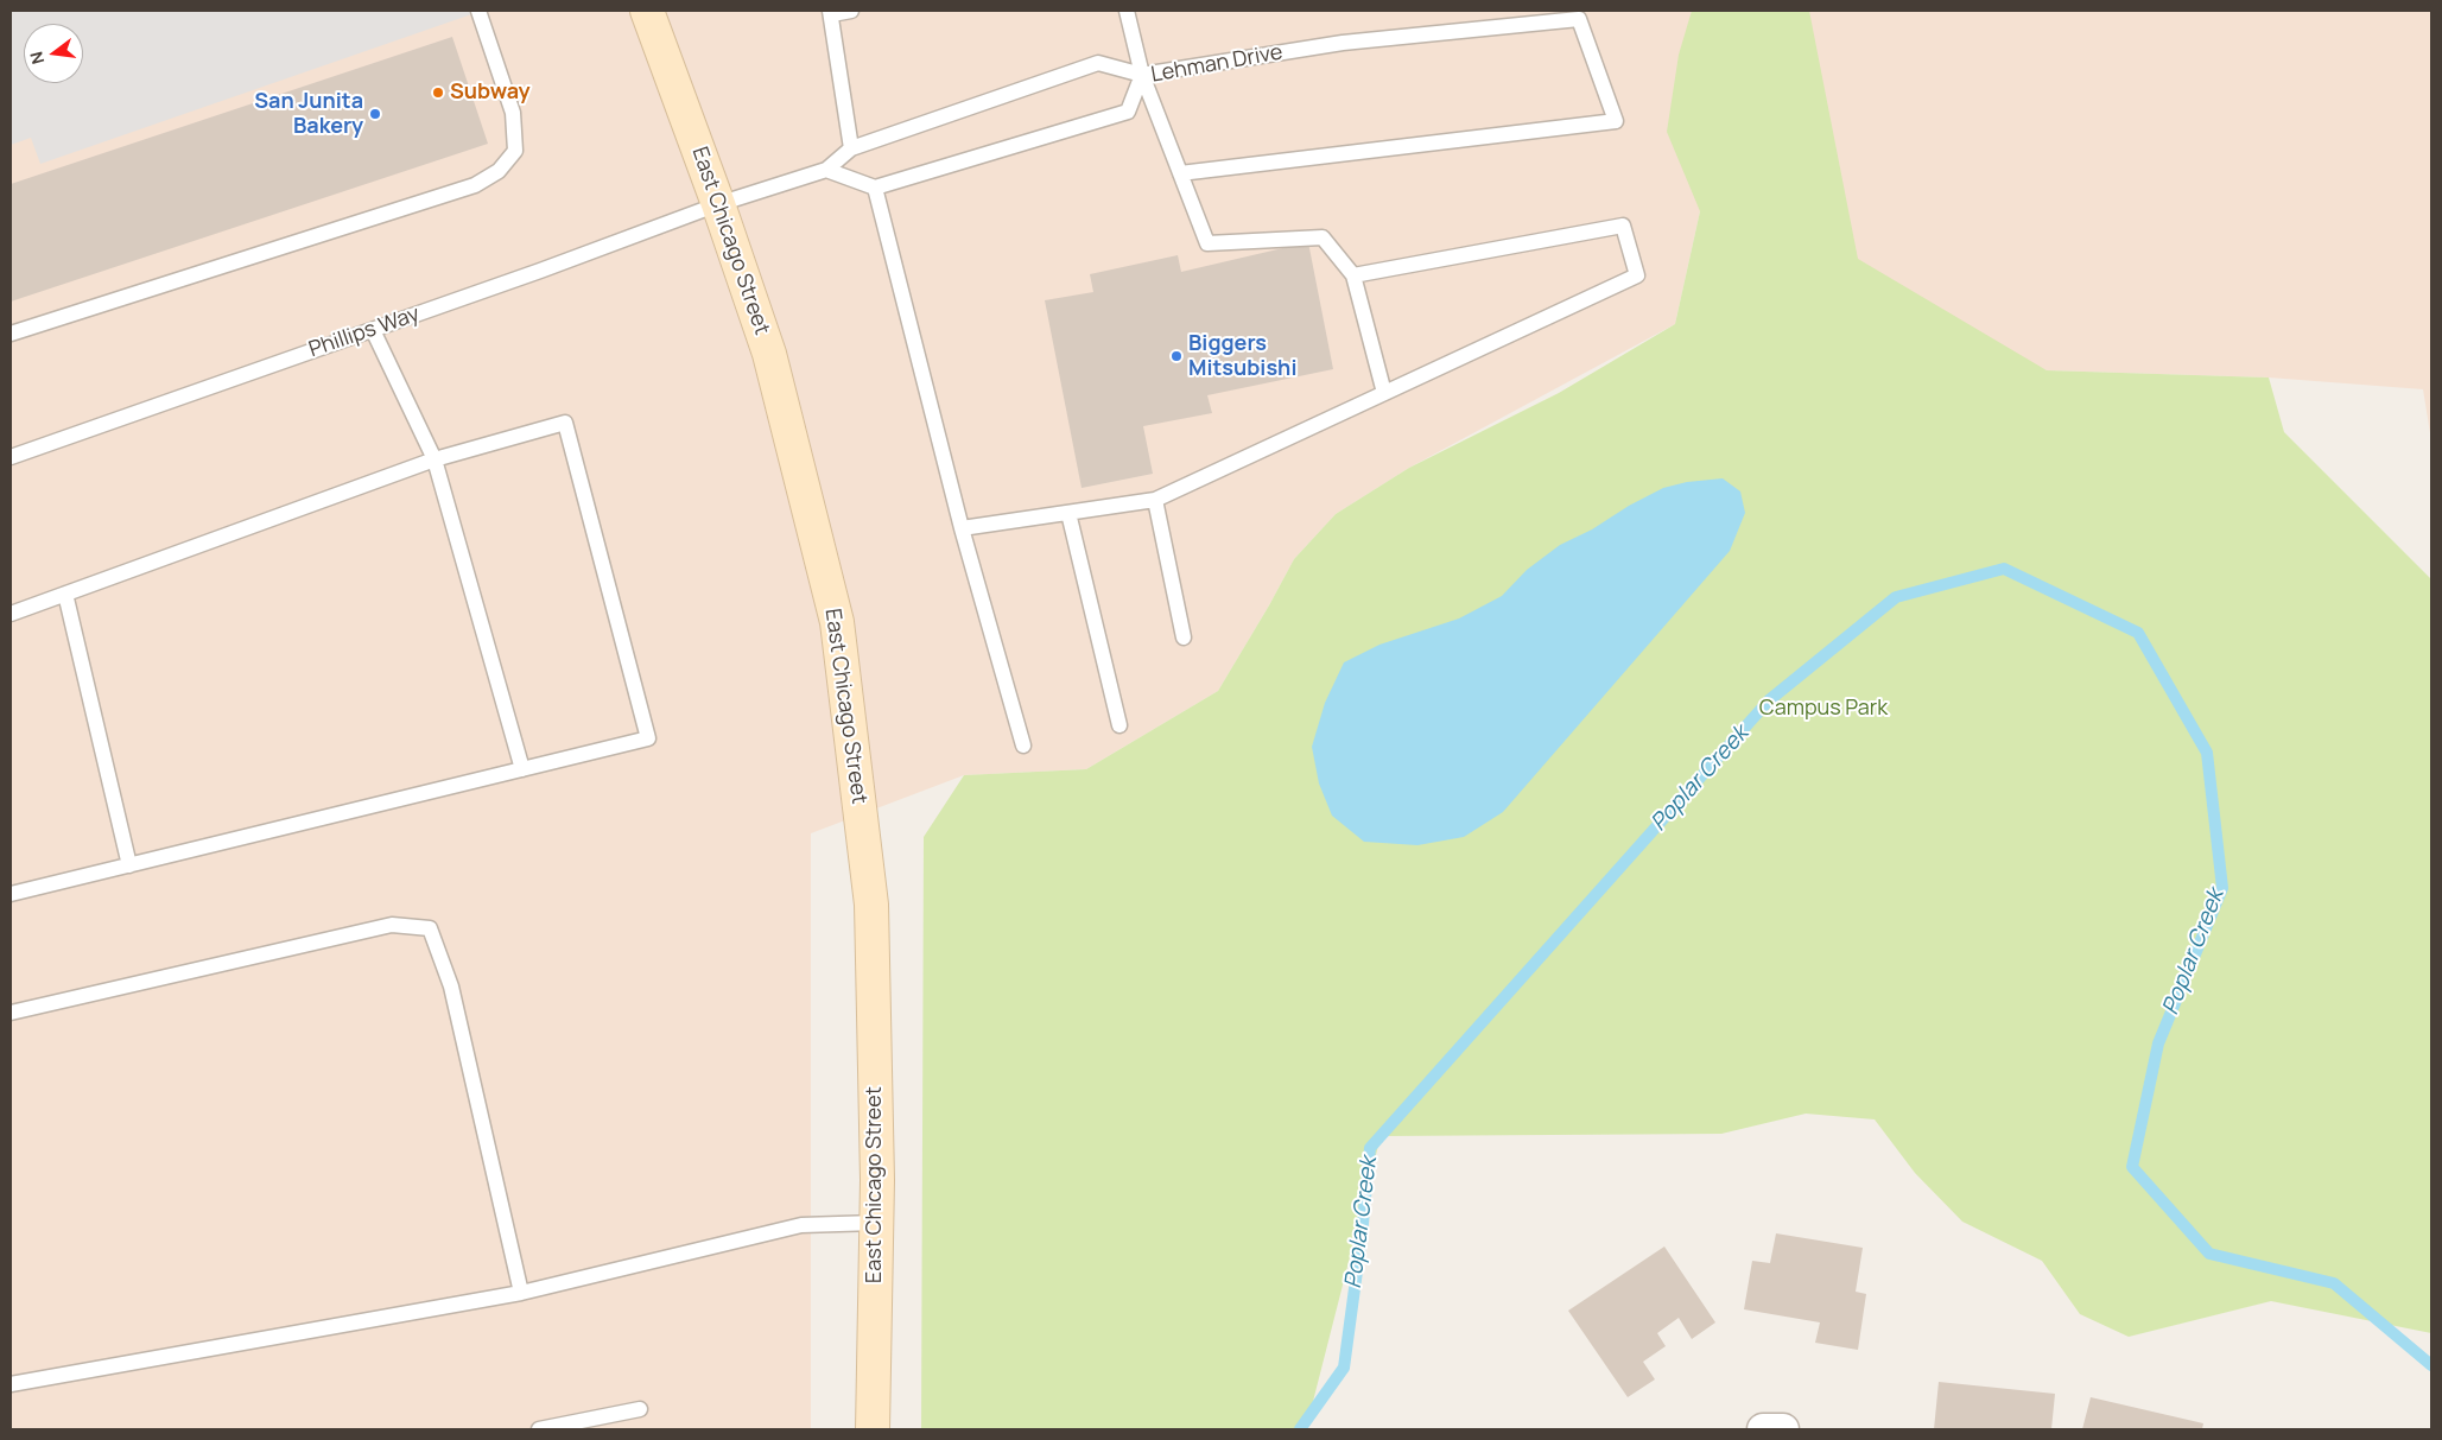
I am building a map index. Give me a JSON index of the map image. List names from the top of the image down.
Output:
{
  "streets": {
    "main road": ["East Chicago Street"],
    "lane": ["Lehman Drive", "Phillips Way"]
  },
  "crossings": [
    ["East Chicago Street", "Phillips Way"]
  ],
  "water": ["Poplar Creek"],
  "parks": ["Campus Park"],
  "places": ["Subway", "San Junita Bakery", "Biggers Mitsubishi"],
  "north": "left"
}
